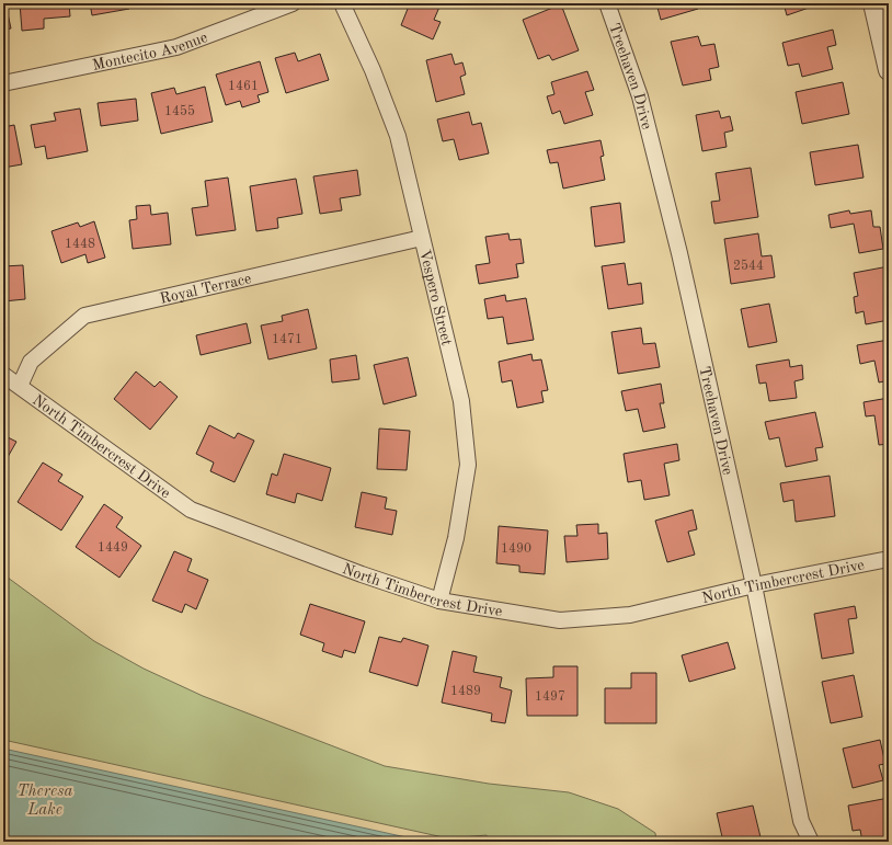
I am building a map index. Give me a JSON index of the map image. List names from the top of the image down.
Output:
{
  "streets": {
    "street": [
      "Montecito Avenue",
      "Treehaven Drive",
      "Royal Terrace",
      "Vespero Street",
      "North Timbercrest Drive"
    ]
  },
  "crossings": [
    ["Treehaven Drive", "North Timbercrest Drive"],
    ["Royal Terrace", "Vespero Street"],
    ["Royal Terrace", "North Timbercrest Drive"],
    ["Vespero Street", "North Timbercrest Drive"]
  ],
  "water": ["Theresa Lake"],
  "house_numbers": [
    "1461",
    "1455",
    "1448",
    "2544",
    "1471",
    "1449",
    "1490",
    "1489",
    "1497"
  ]
}
